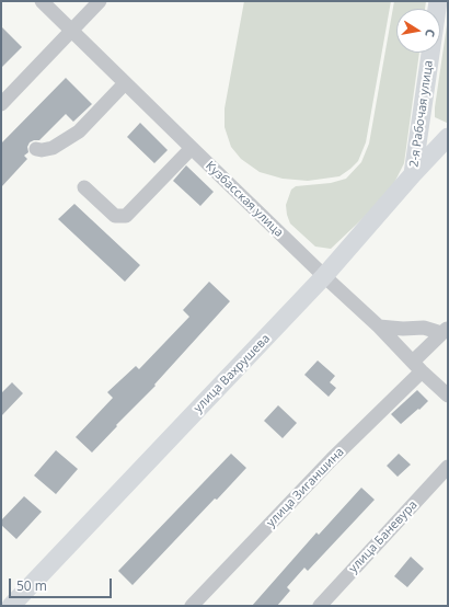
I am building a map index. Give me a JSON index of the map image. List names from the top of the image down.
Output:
{
  "streets": {
    "main road": ["2-я Рабочая улица", "улица Вахрушева"],
    "street": ["Кузбасская улица", "улица Зиганшина", "улица Баневура"]
  },
  "crossings": [
    ["2-я Рабочая улица", "улица Вахрушева"],
    ["Кузбасская улица", "улица Вахрушева"],
    ["Кузбасская улица", "улица Зиганшина"]
  ],
  "scale_bar": "50 m",
  "north": "right"
}
